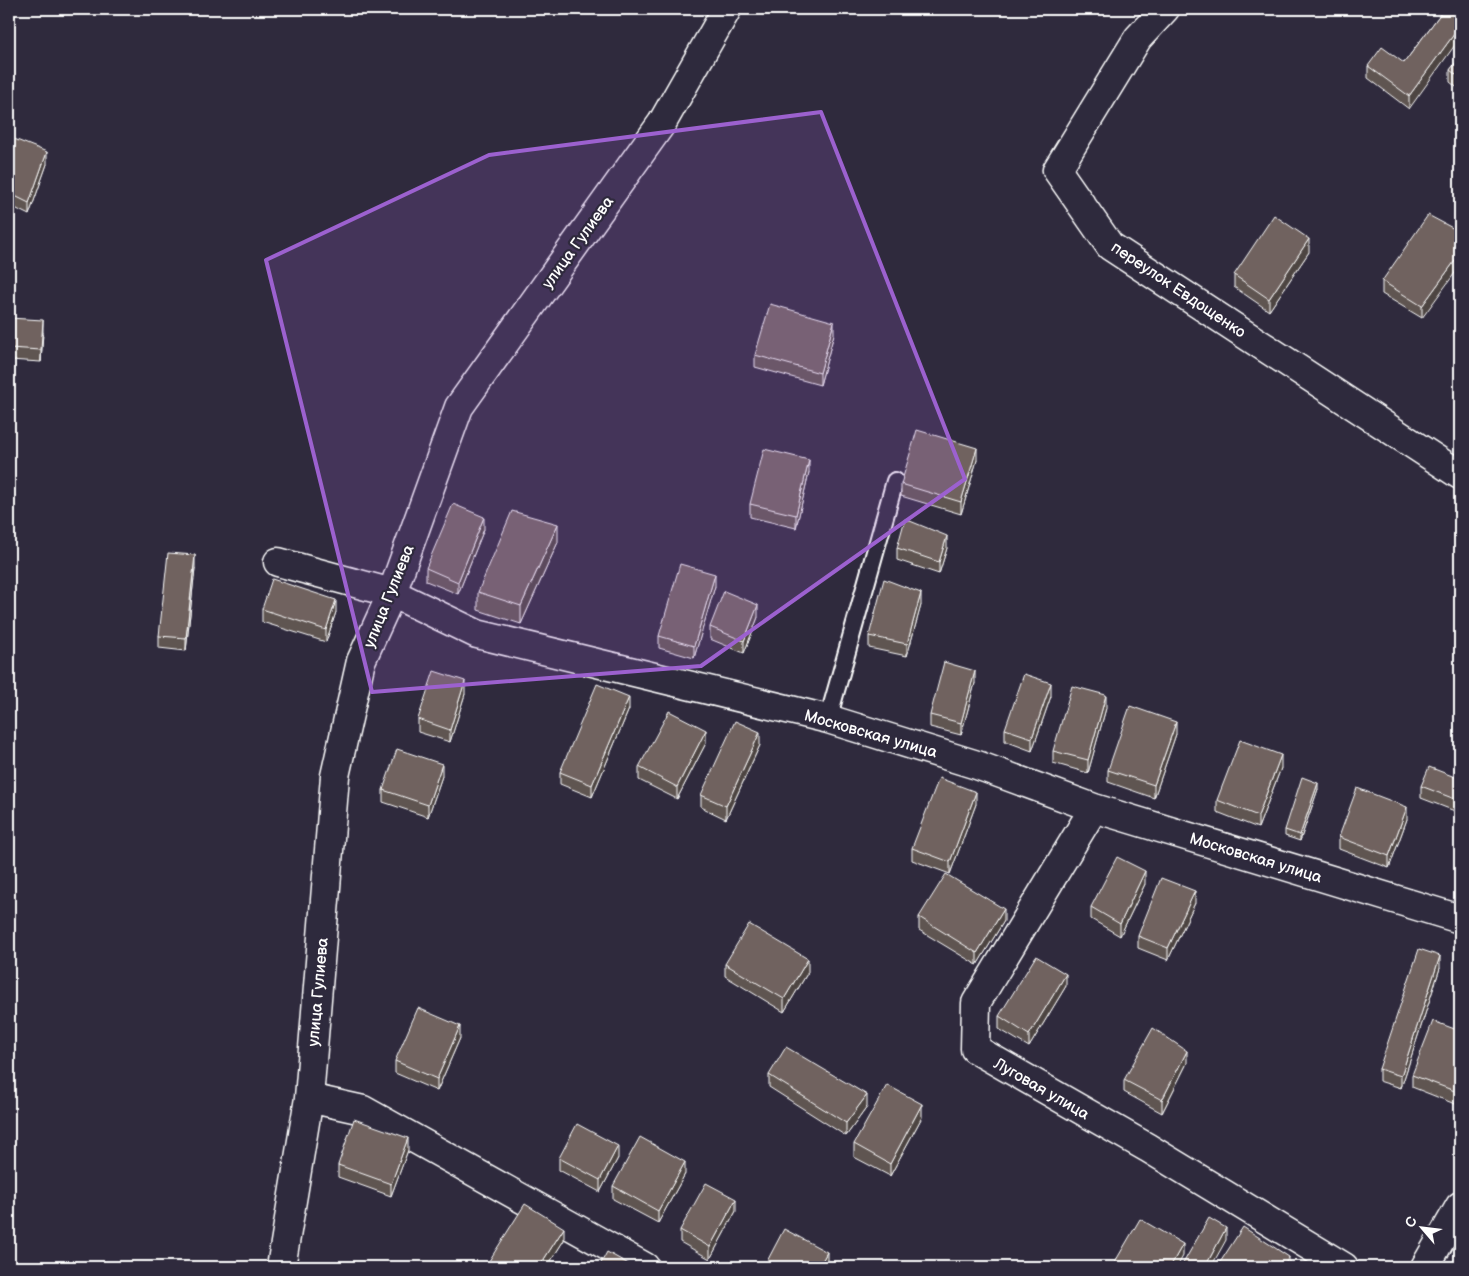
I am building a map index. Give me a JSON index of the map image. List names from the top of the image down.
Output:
{
  "streets": {
    "street": [
      "улица Гулиева",
      "переулок Евдощенко",
      "Московская улица",
      "Луговая улица"
    ]
  },
  "crossings": [
    ["улица Гулиева", "Московская улица"],
    ["Московская улица", "Луговая улица"]
  ],
  "north": "top left"
}
